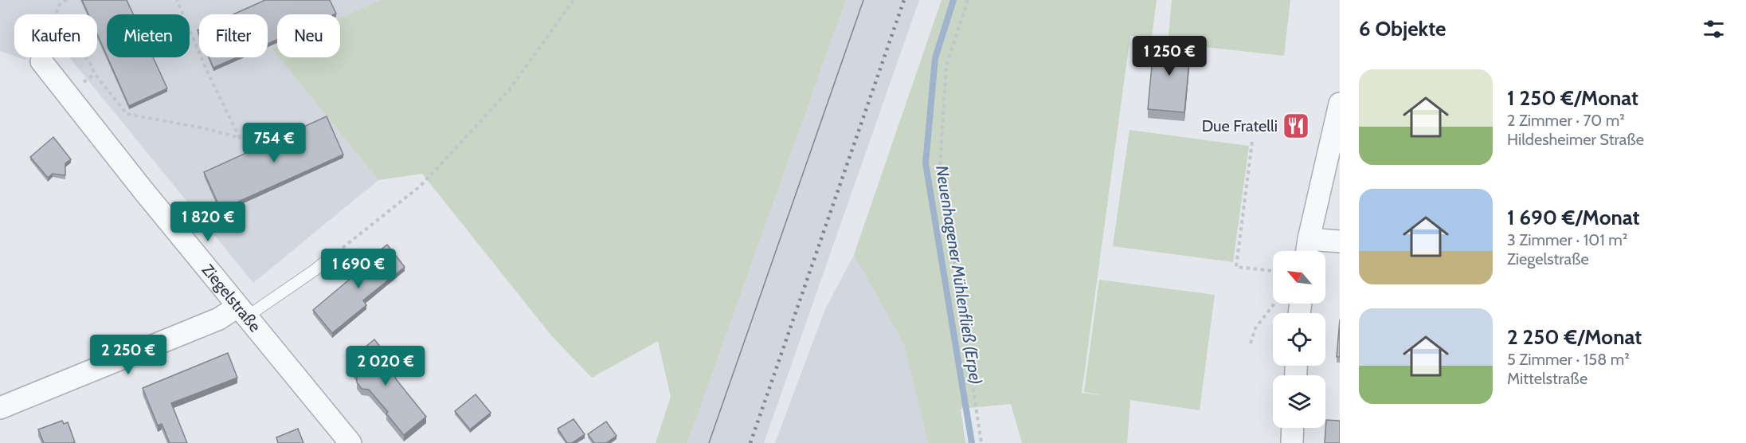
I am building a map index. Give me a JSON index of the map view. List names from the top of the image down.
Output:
{
  "streets": {
    "street": ["Ziegelstraße"]
  },
  "water": ["Neuenhagener Mühlenfließ (Erpe)"],
  "places": {
    "restaurant": ["Due Fratelli"]
  },
  "north": "top left",
  "page": {
    "heading": "6 Objekte",
    "chip": [
      "Kaufen",
      "Mieten",
      "Filter",
      "Neu"
    ],
    "price": [
      "1 250 €",
      "754 €",
      "1 820 €",
      "1 690 €",
      "2 250 €",
      "2 020 €"
    ],
    "list": [
      {
        "name": "1 250 €/Monat",
        "note": "2 Zimmer · 70 m² · Hildesheimer Straße"
      },
      {
        "name": "1 690 €/Monat",
        "note": "3 Zimmer · 101 m² · Ziegelstraße"
      },
      {
        "name": "2 250 €/Monat",
        "note": "5 Zimmer · 158 m² · Mittelstraße"
      }
    ]
  }
}
